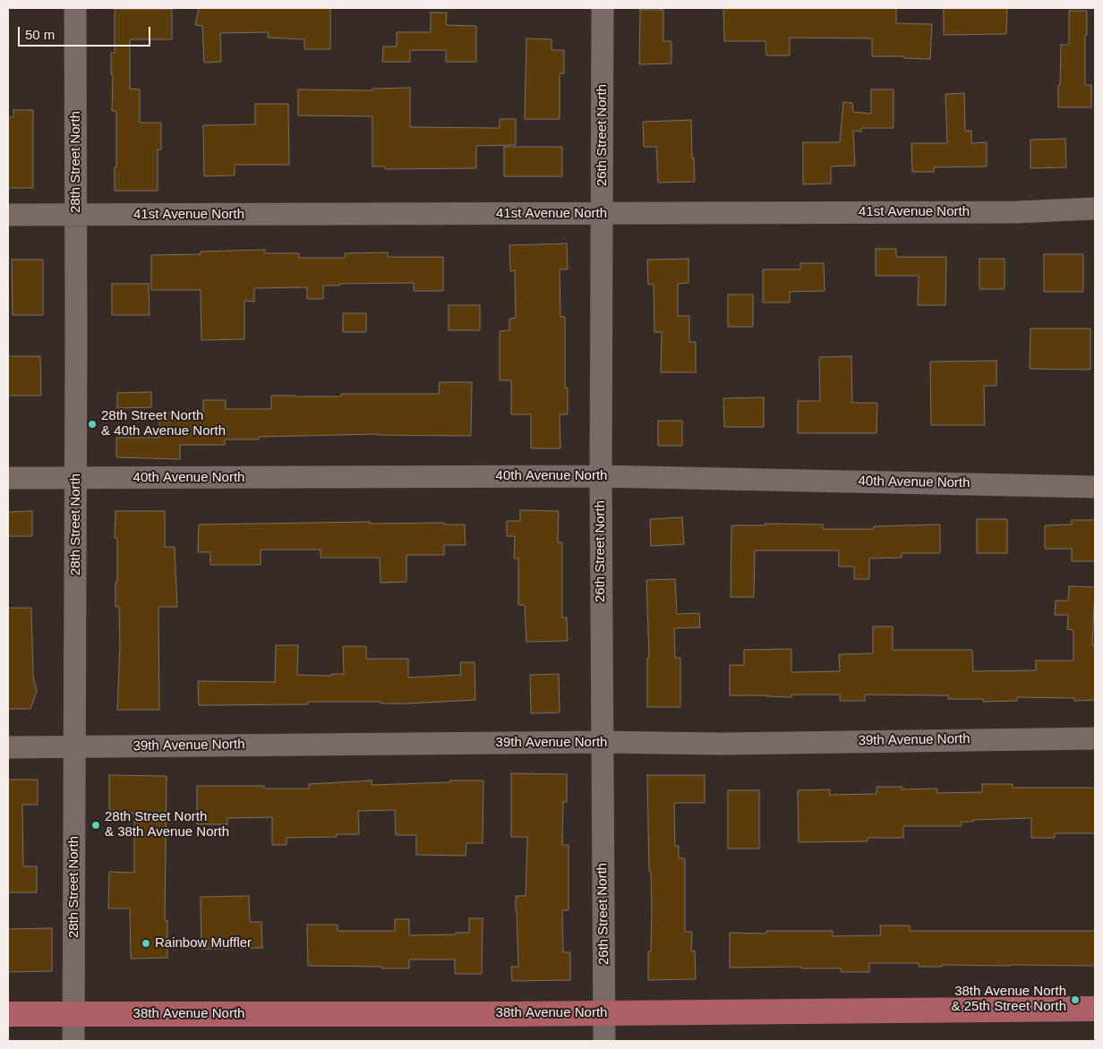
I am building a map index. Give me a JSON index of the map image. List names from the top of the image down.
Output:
{
  "streets": {
    "main road": ["38th Avenue North"],
    "street": [
      "26th Street North",
      "28th Street North",
      "41st Avenue North",
      "40th Avenue North",
      "39th Avenue North"
    ]
  },
  "crossings": [
    ["26th Street North", "41st Avenue North"],
    ["26th Street North", "40th Avenue North"],
    ["26th Street North", "39th Avenue North"],
    ["26th Street North", "38th Avenue North"],
    ["28th Street North", "41st Avenue North"],
    ["28th Street North", "40th Avenue North"],
    ["28th Street North", "39th Avenue North"],
    ["28th Street North", "38th Avenue North"]
  ],
  "places": [
    "28th Street North & 40th Avenue North",
    "28th Street North & 38th Avenue North",
    "Rainbow Muffler",
    "38th Avenue North & 25th Street North"
  ],
  "scale_bar": "50 m"
}
